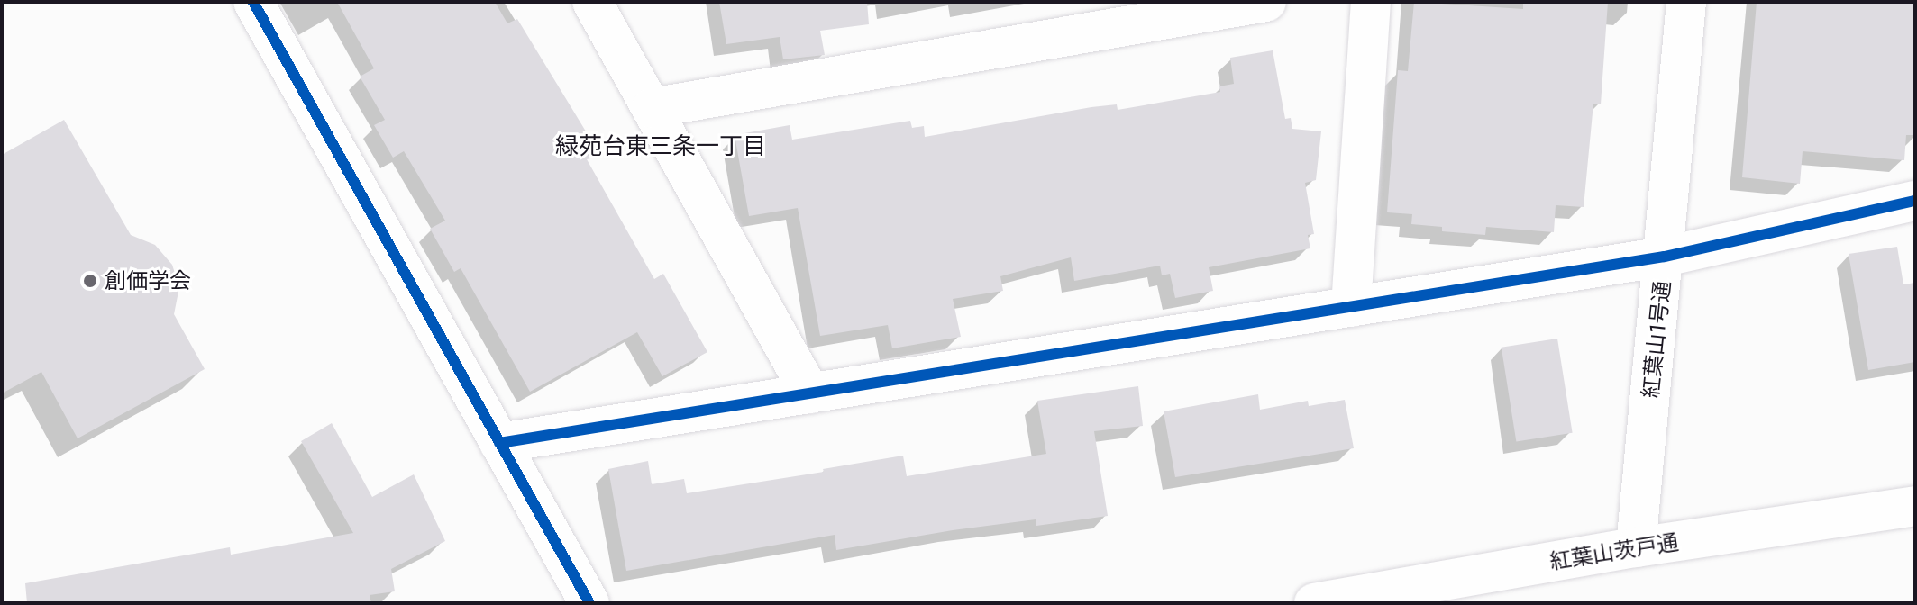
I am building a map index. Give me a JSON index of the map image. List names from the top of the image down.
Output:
{
  "streets": {
    "street": ["紅葉山1号通", "紅葉山茨戸通"]
  },
  "crossings": [
    ["紅葉山1号通", "紅葉山茨戸通"]
  ],
  "districts": ["緑苑台東三条一丁目"],
  "places": ["創価学会"]
}
